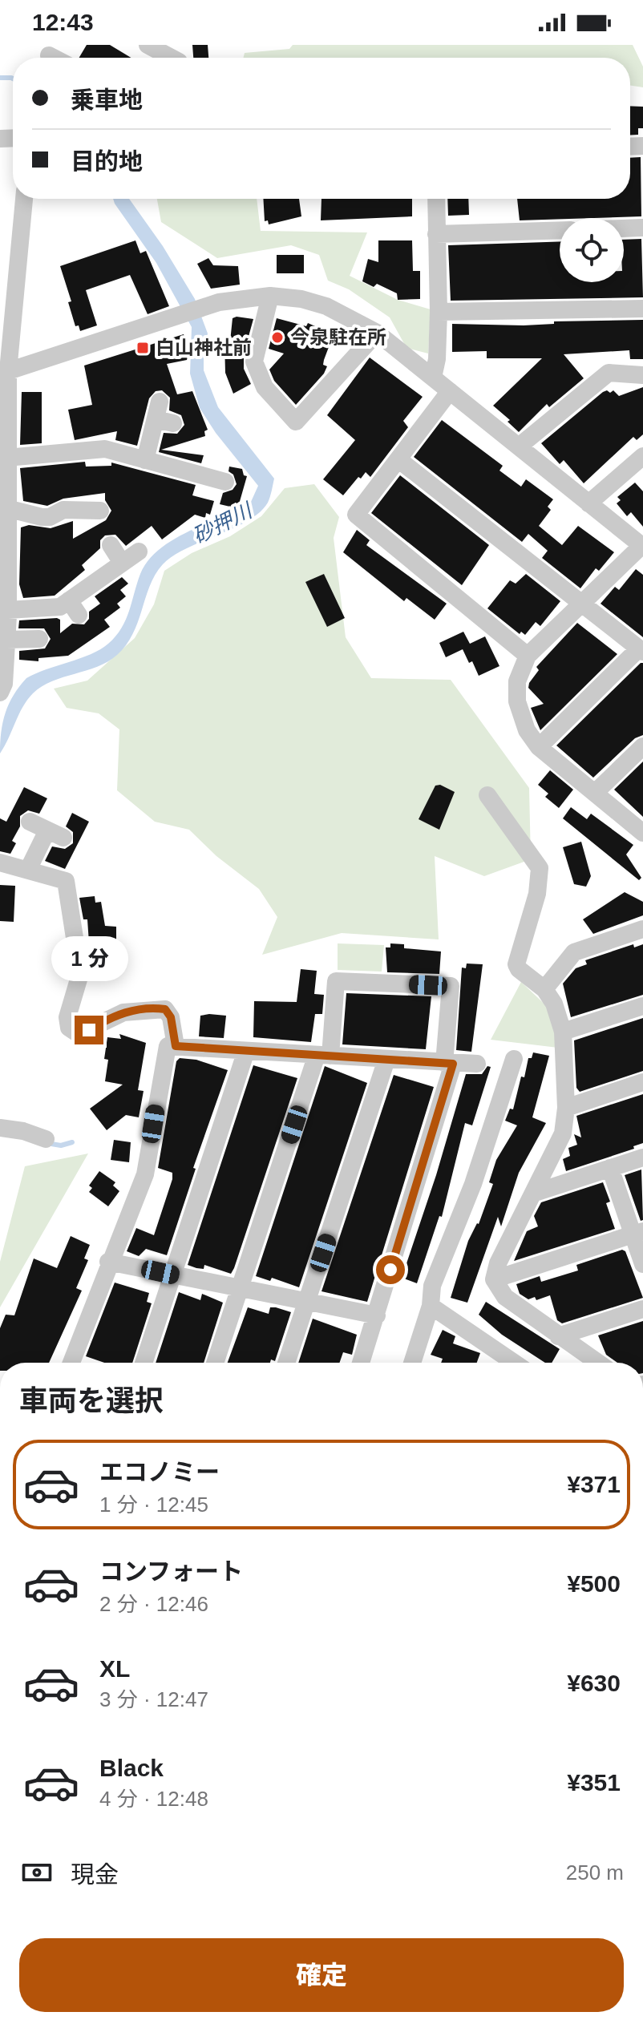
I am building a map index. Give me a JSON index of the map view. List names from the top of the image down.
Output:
{
  "water": ["砂押川"],
  "places": {
    "other": ["今泉駐在所"],
    "transit": ["白山神社前"]
  },
  "page": {
    "status": "12:43",
    "banner": ["乗車地", "目的地"],
    "bubble": "1 分",
    "heading": "車両を選択",
    "list": [
      {
        "name": "エコノミー",
        "note": "1 分 · 12:45",
        "value": "¥371"
      },
      {
        "name": "コンフォート",
        "note": "2 分 · 12:46",
        "value": "¥500"
      },
      {
        "name": "XL",
        "note": "3 分 · 12:47",
        "value": "¥630"
      },
      {
        "name": "Black",
        "note": "4 分 · 12:48",
        "value": "¥351"
      }
    ],
    "pay": ["現金", "250 m"],
    "buttons": "確定"
  }
}
